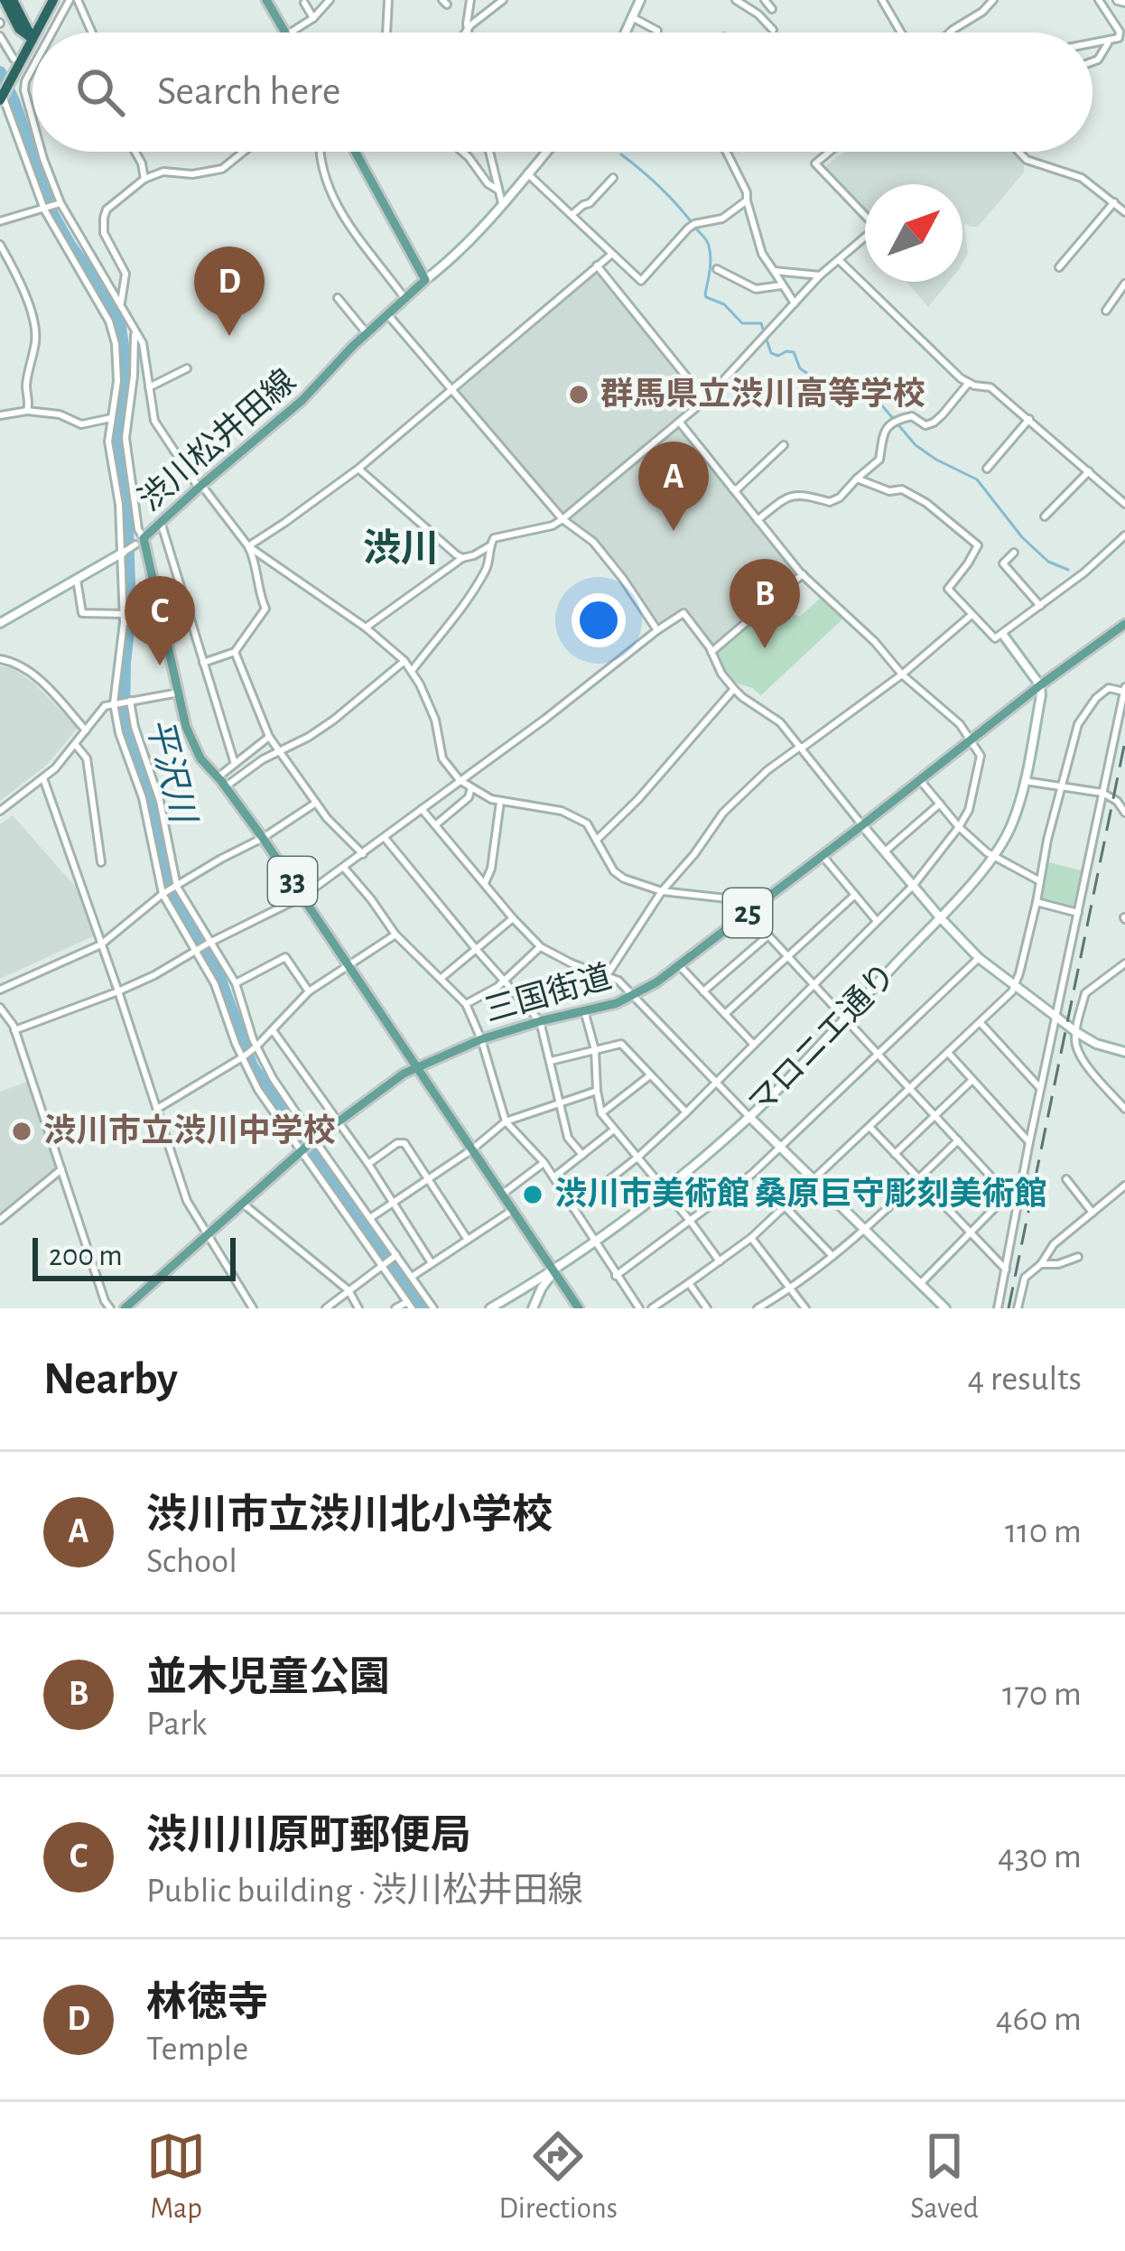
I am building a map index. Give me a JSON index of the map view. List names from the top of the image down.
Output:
{
  "streets": {
    "main road": [
      "渋川松井田線",
      "33",
      "25",
      "三国街道"
    ],
    "street": ["マロニエ通り"]
  },
  "crossings": [
    ["渋川松井田線", "三国街道"],
    ["渋川松井田線", "マロニエ通り"],
    ["三国街道", "マロニエ通り"]
  ],
  "districts": ["渋川"],
  "water": ["平沢川"],
  "places": ["群馬県立渋川高等学校", "渋川市立渋川中学校", "渋川市美術館 桑原巨守彫刻美術館"],
  "scale_bar": "200 m",
  "north": "top right",
  "page": {
    "search": "Search here",
    "pins": [
      "D",
      "A",
      "B",
      "C"
    ],
    "scale": "200 m",
    "heading": ["Nearby", "4 results"],
    "list": [
      {
        "mark": "A",
        "name": "渋川市立渋川北小学校",
        "note": "School",
        "value": "110 m"
      },
      {
        "mark": "B",
        "name": "並木児童公園",
        "note": "Park",
        "value": "170 m"
      },
      {
        "mark": "C",
        "name": "渋川川原町郵便局",
        "note": "Public building · 渋川松井田線",
        "value": "430 m"
      },
      {
        "mark": "D",
        "name": "林徳寺",
        "note": "Temple",
        "value": "460 m"
      }
    ],
    "nav": ["Map", "Directions", "Saved"]
  }
}
